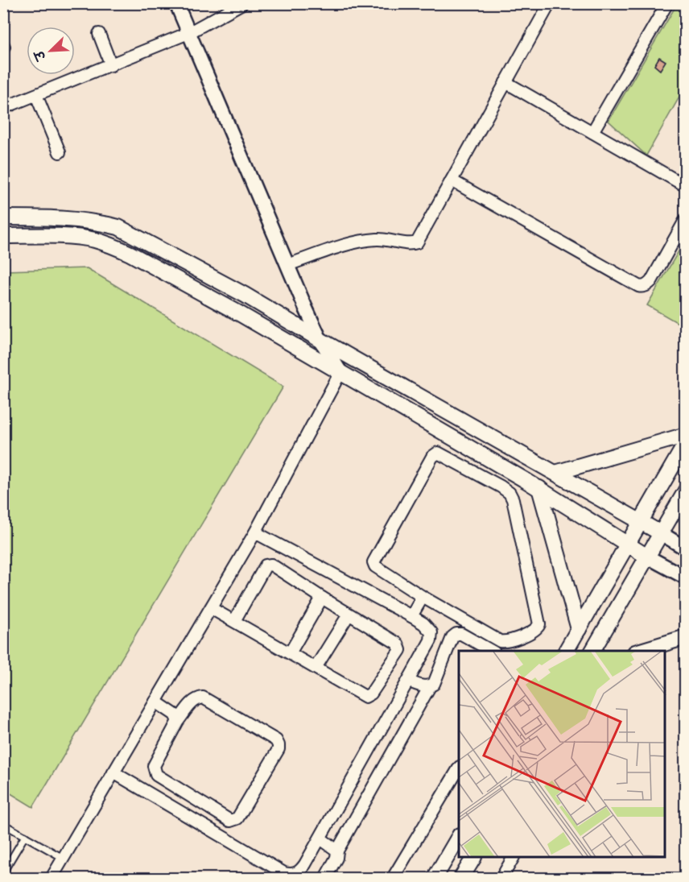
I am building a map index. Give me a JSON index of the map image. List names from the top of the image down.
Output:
{
  "north": "bottom left"
}
